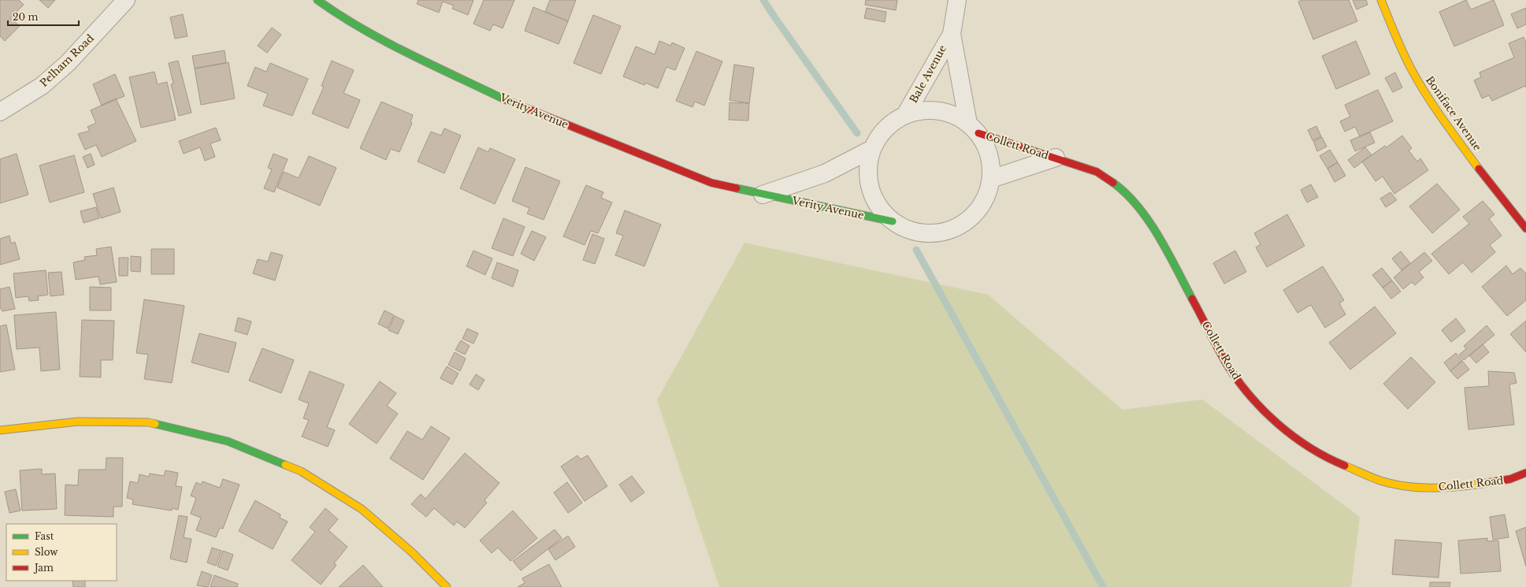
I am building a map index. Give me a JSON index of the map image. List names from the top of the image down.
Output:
{
  "streets": {
    "street": [
      "Pelham Road",
      "Bale Avenue",
      "Verity Avenue",
      "Boniface Avenue",
      "Collett Road"
    ]
  },
  "crossings": [
    ["Bale Avenue", "Collett Road"]
  ],
  "legend": ["Fast", "Slow", "Jam"],
  "scale_bar": "20 m"
}
